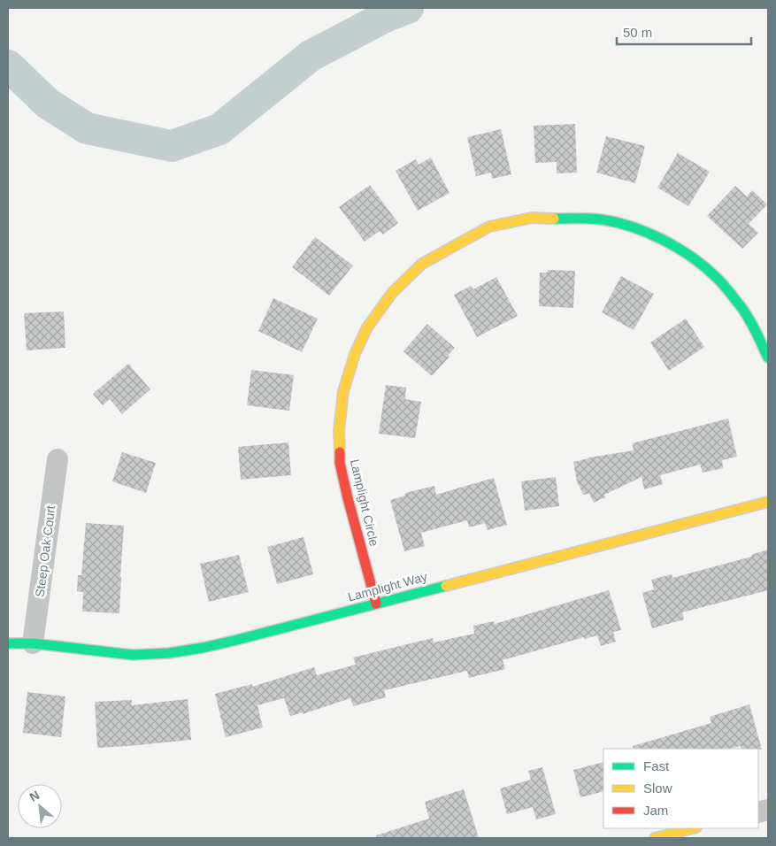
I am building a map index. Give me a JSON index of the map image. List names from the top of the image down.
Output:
{
  "streets": {
    "street": ["Lamplight Circle", "Steep Oak Court", "Lamplight Way"]
  },
  "crossings": [
    ["Lamplight Circle", "Lamplight Way"],
    ["Steep Oak Court", "Lamplight Way"]
  ],
  "legend": ["Fast", "Slow", "Jam"],
  "scale_bar": "50 m",
  "north": "top left"
}
